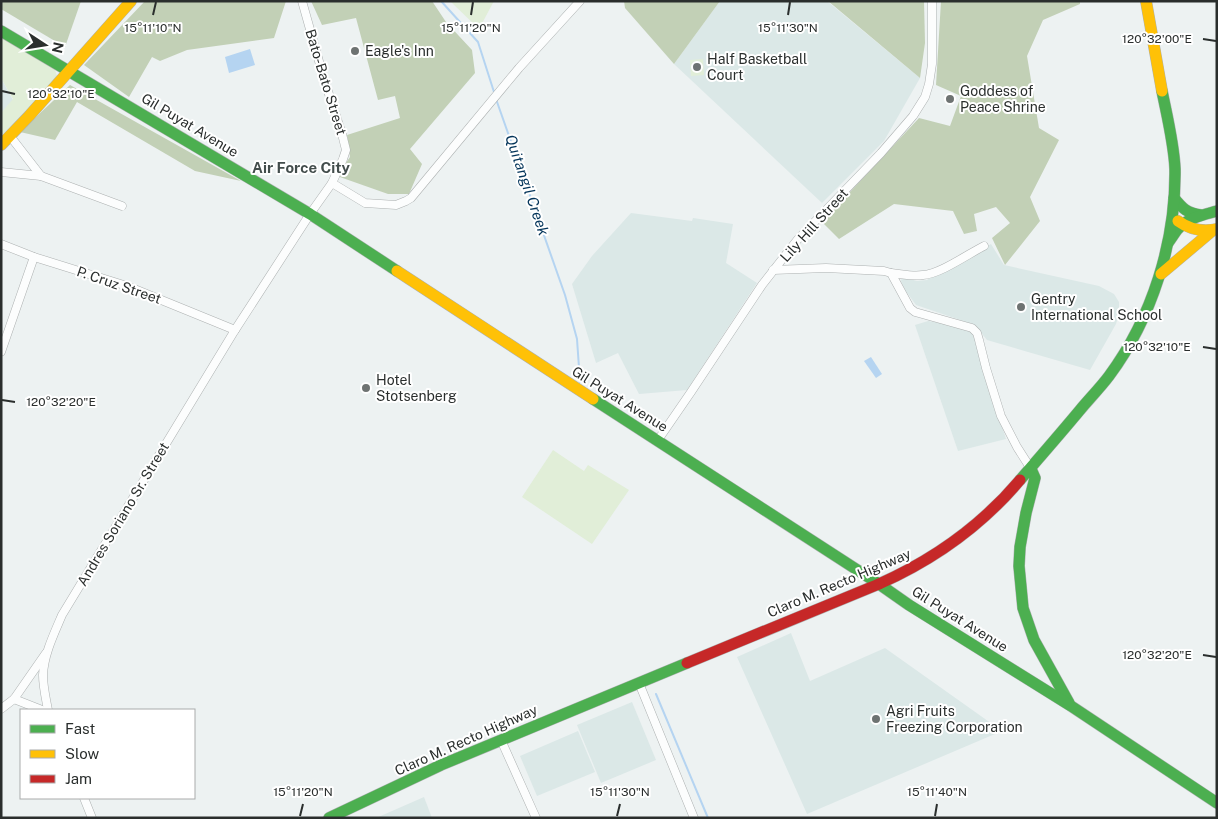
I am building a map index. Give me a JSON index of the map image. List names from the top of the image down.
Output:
{
  "streets": {
    "main road": ["Gil Puyat Avenue", "Claro M. Recto Highway"],
    "street": [
      "Bato-Bato Street",
      "Lily Hill Street",
      "P. Cruz Street",
      "Andres Soriano Sr. Street"
    ]
  },
  "crossings": [
    ["Bato-Bato Street", "Gil Puyat Avenue"],
    ["Bato-Bato Street", "Andres Soriano Sr. Street"],
    ["Gil Puyat Avenue", "Lily Hill Street"],
    ["Gil Puyat Avenue", "Andres Soriano Sr. Street"],
    ["Gil Puyat Avenue", "Claro M. Recto Highway"],
    ["P. Cruz Street", "Andres Soriano Sr. Street"]
  ],
  "districts": ["Air Force City"],
  "water": ["Quitangil Creek"],
  "places": [
    "Eagle's Inn",
    "Half Basketball Court",
    "Goddess of Peace Shrine",
    "Gentry International School",
    "Hotel Stotsenberg",
    "Agri Fruits Freezing Corporation"
  ],
  "legend": ["Fast", "Slow", "Jam"],
  "north": "right",
  "coordinates": [
    "15°11'10\"N",
    "15°11'20\"N",
    "15°11'30\"N",
    "120°32'00\"E",
    "120°32'10\"E",
    "120°32'20\"E",
    "15°11'40\"N"
  ]
}
